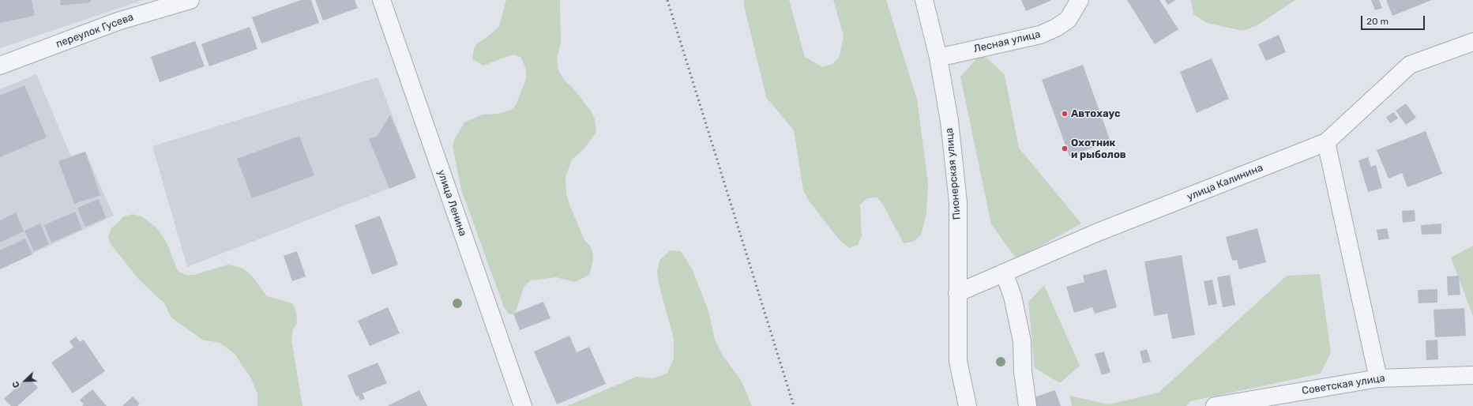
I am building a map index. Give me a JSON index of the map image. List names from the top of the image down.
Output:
{
  "streets": {
    "street": [
      "переулок Гусева",
      "Лесная улица",
      "Пионерская улица",
      "улица Калинина",
      "улица Ленина",
      "Советская улица"
    ]
  },
  "crossings": [
    ["Лесная улица", "Пионерская улица"],
    ["Пионерская улица", "улица Калинина"]
  ],
  "places": ["Автохаус", "Охотник и рыболов"],
  "scale_bar": "20 m",
  "north": "bottom left"
}
